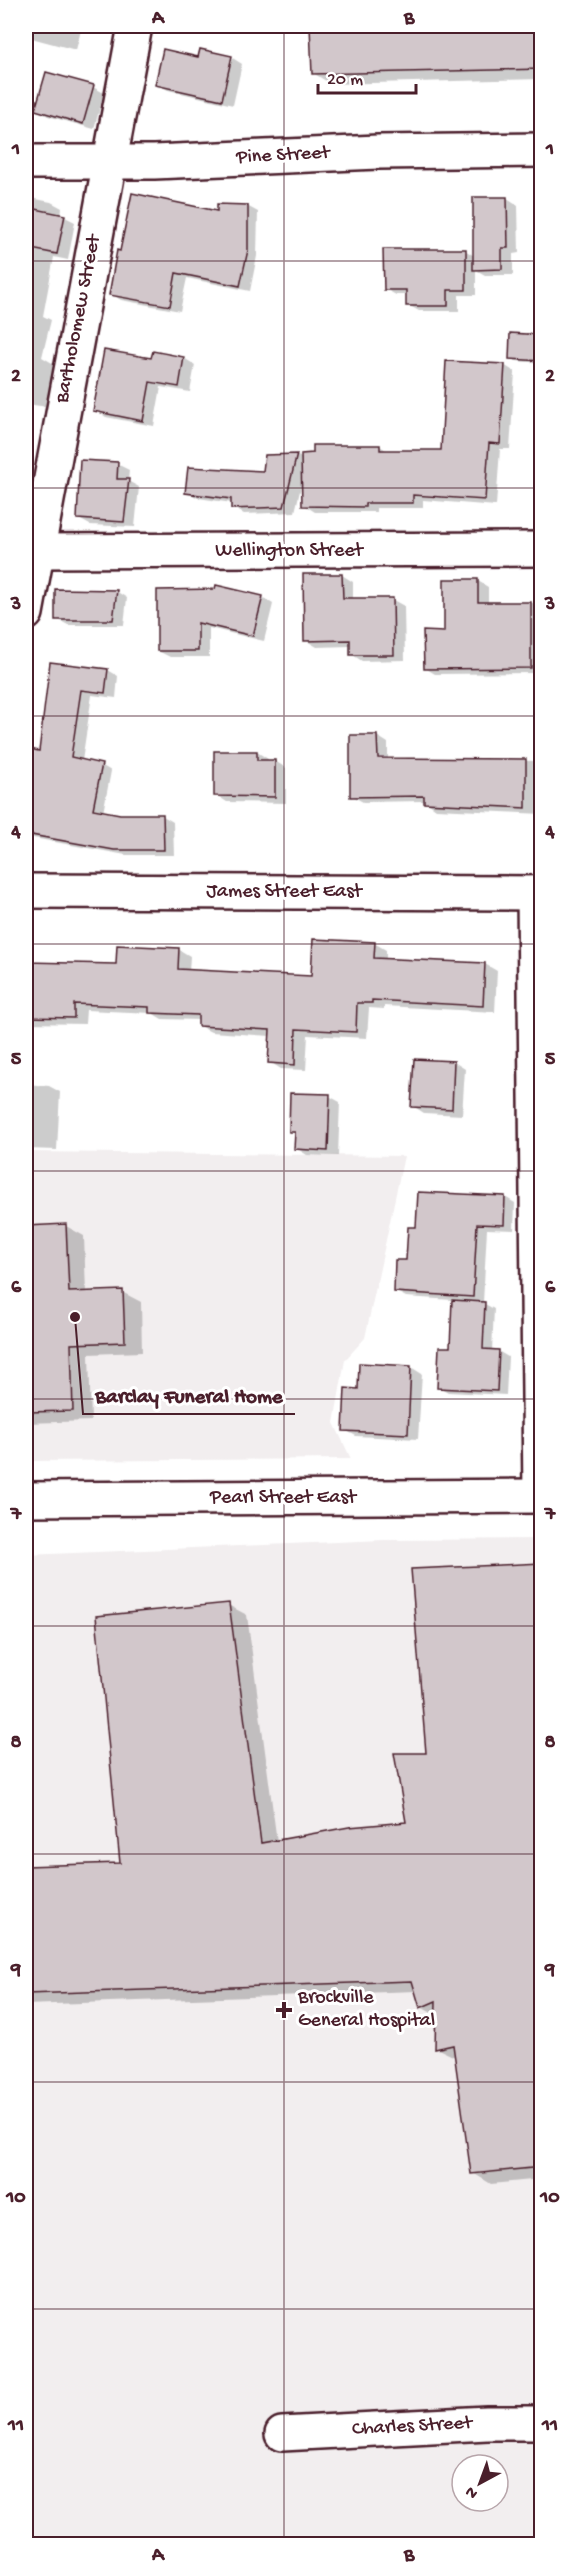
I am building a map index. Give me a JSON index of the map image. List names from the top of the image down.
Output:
{
  "streets": {
    "street": [
      "Pine Street",
      "Bartholomew Street",
      "Wellington Street",
      "James Street East",
      "Pearl Street East",
      "Charles Street"
    ]
  },
  "crossings": [
    ["Pine Street", "Bartholomew Street"],
    ["Bartholomew Street", "Wellington Street"]
  ],
  "places": {
    "other": ["Barclay Funeral Home"],
    "health": ["Brockville General Hospital"]
  },
  "scale_bar": "20 m",
  "north": "bottom left",
  "grid": {
    "columns": ["A", "B"],
    "rows": [
      "1",
      "2",
      "3",
      "4",
      "5",
      "6",
      "7",
      "8",
      "9",
      "10",
      "11"
    ]
  }
}
